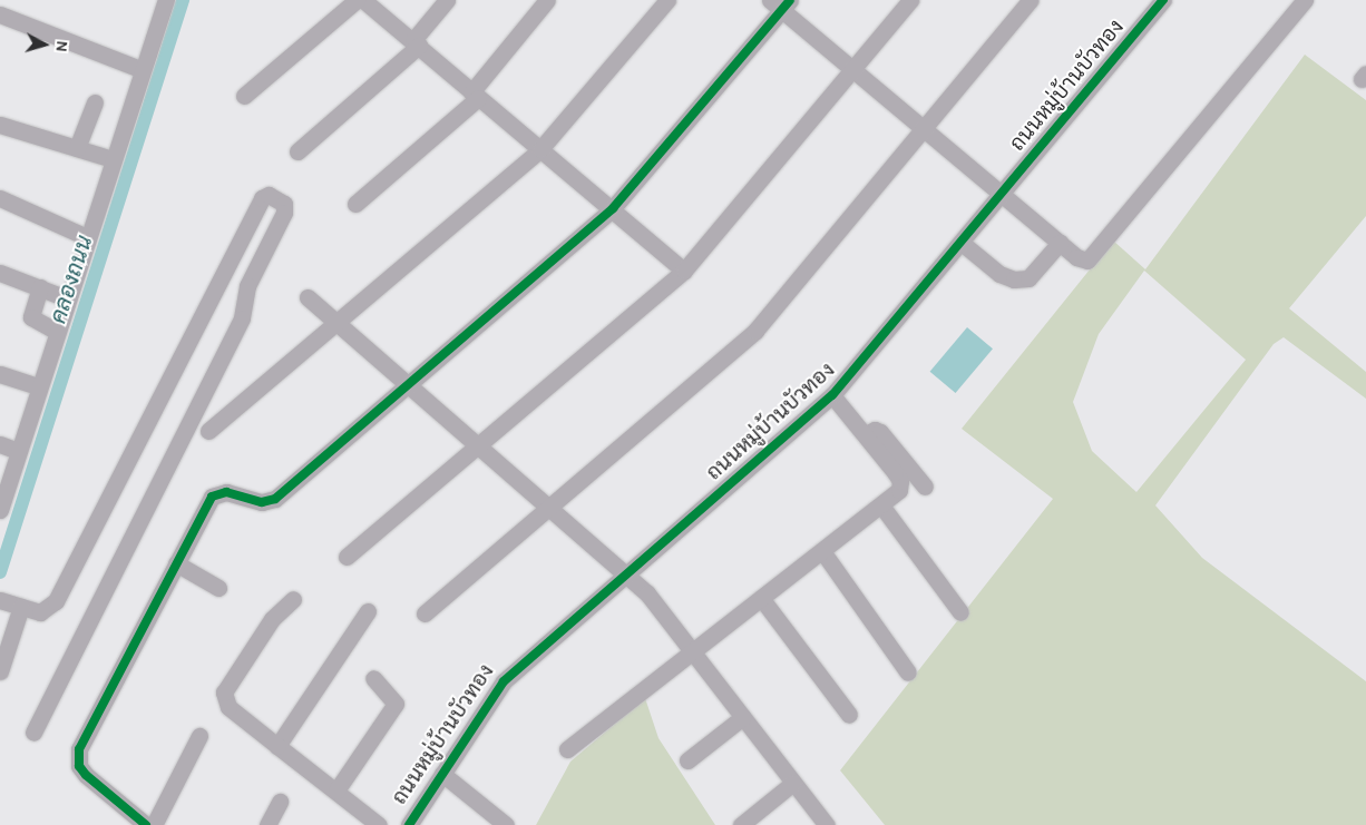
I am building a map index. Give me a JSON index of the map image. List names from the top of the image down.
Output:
{
  "streets": {
    "street": ["ถนนหมู่บ้านบัวทอง"]
  },
  "water": ["คลองถนน"],
  "north": "right"
}
